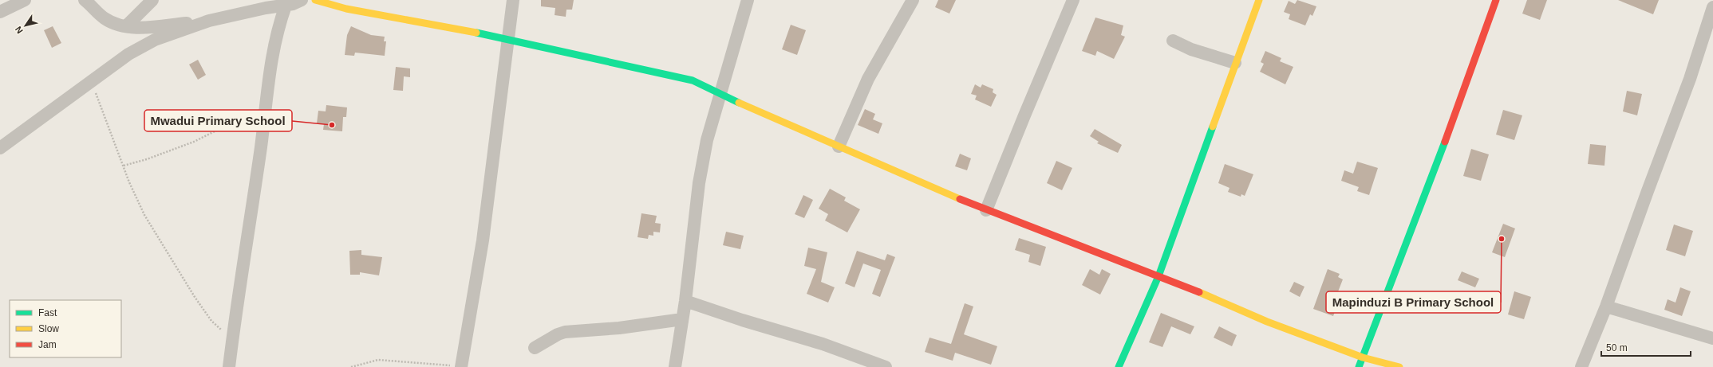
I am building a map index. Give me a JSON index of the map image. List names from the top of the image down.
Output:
{
  "places": ["Mwadui Primary School", "Mapinduzi B Primary School"],
  "legend": ["Fast", "Slow", "Jam"],
  "scale_bar": "50 m",
  "north": "bottom left"
}
